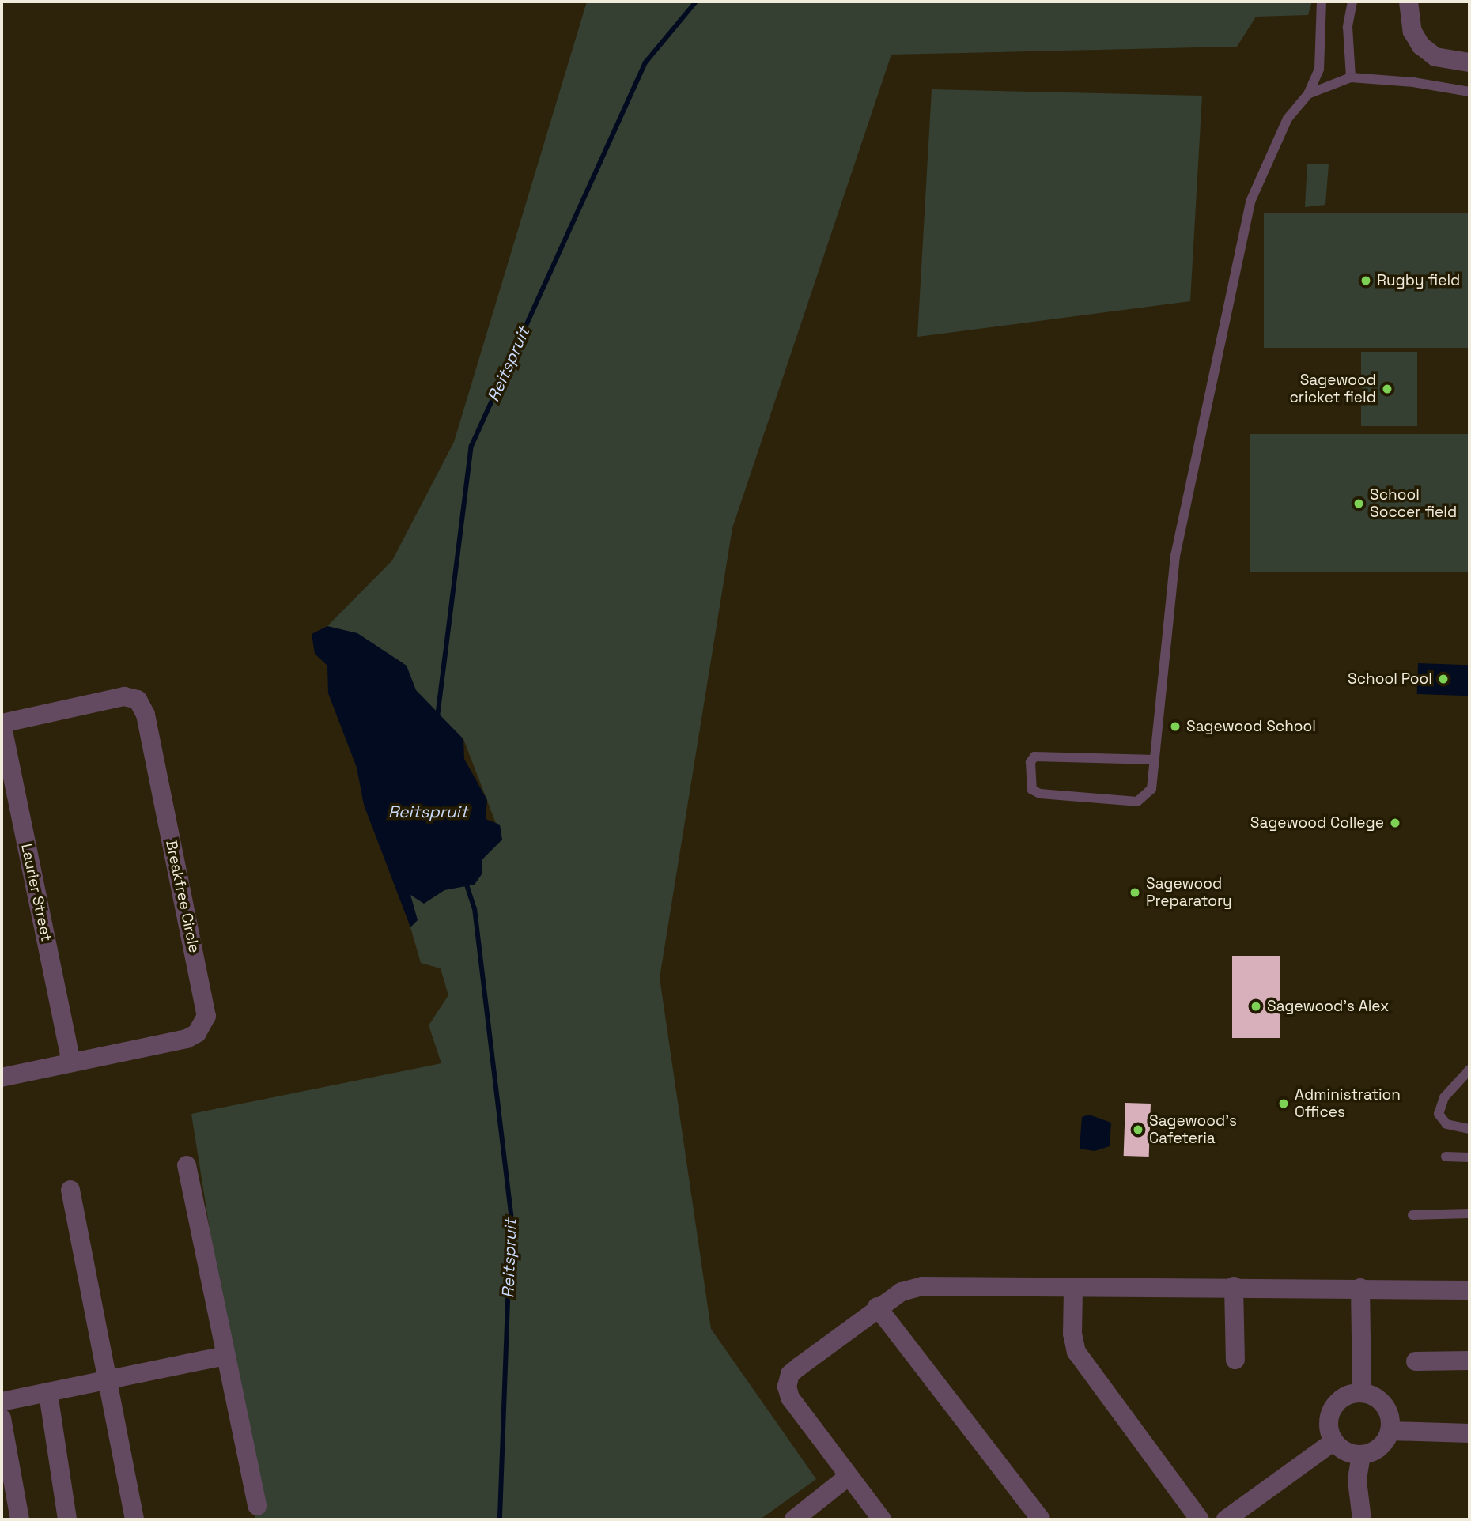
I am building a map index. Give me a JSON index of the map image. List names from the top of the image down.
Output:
{
  "streets": {
    "street": ["Laurier Street", "Breakfree Circle"]
  },
  "crossings": [
    ["Laurier Street", "Breakfree Circle"]
  ],
  "water": ["Reitspruit"],
  "places": [
    "Rugby field",
    "Sagewood cricket field",
    "School Soccer field",
    "School Pool",
    "Sagewood School",
    "Sagewood College",
    "Sagewood Preparatory",
    "Sagewood's Alex",
    "Administration Offices",
    "Sagewood's Cafeteria"
  ]
}
